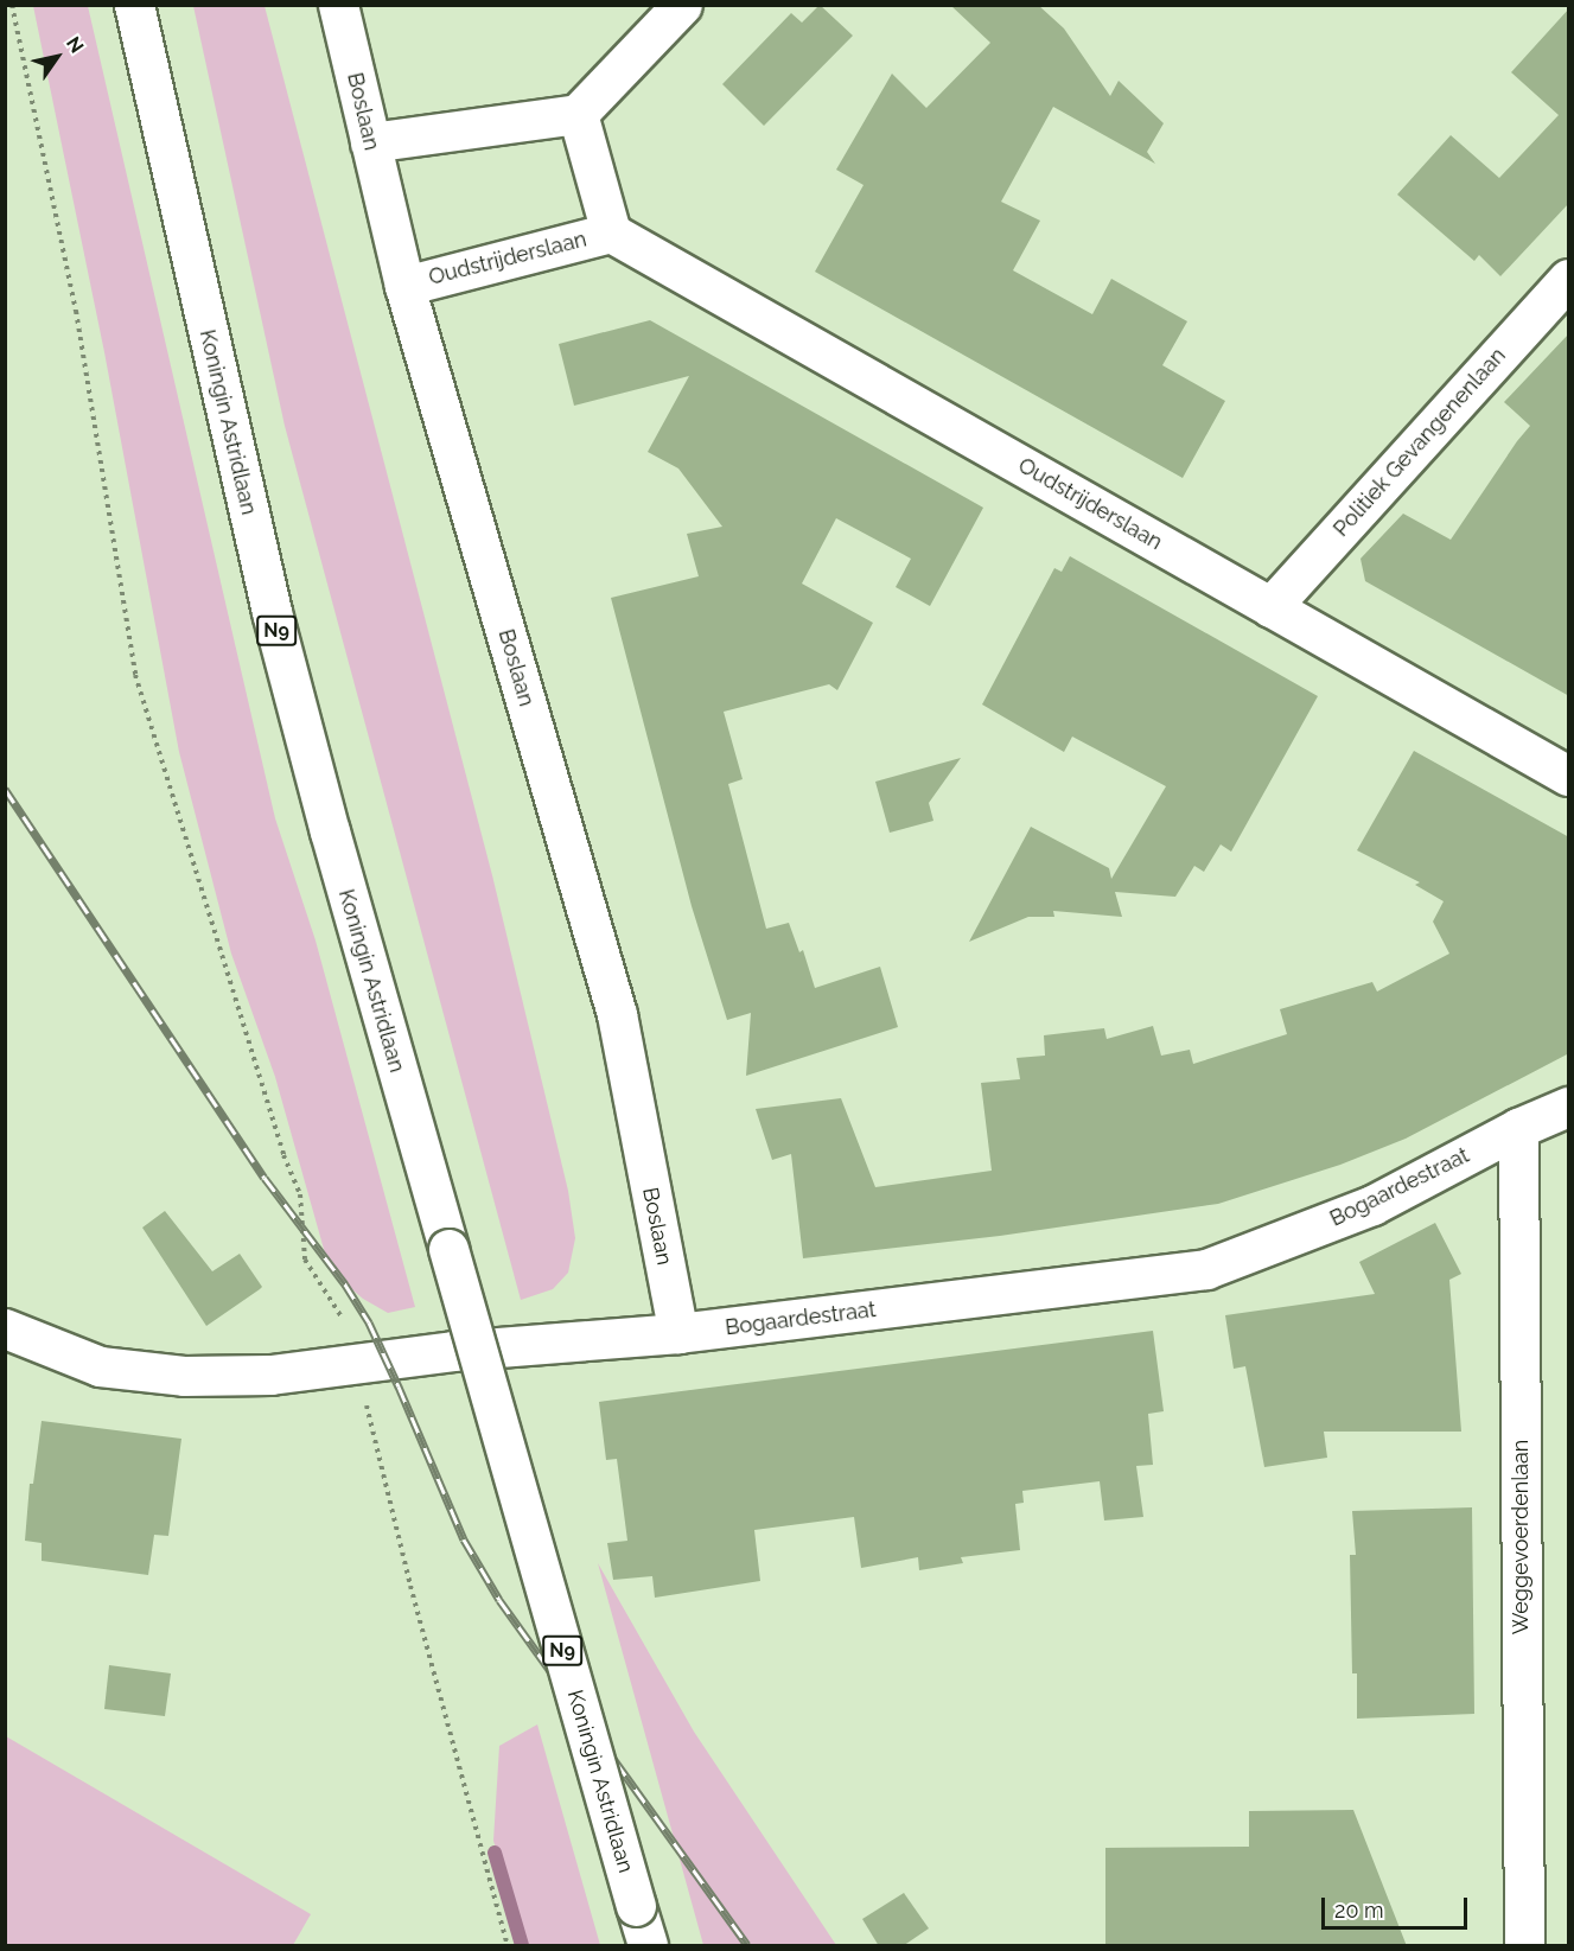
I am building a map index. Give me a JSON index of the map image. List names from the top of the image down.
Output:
{
  "streets": {
    "street": [
      "Boslaan",
      "Oudstrijderslaan",
      "Koningin Astridlaan",
      "Politiek Gevangenenlaan",
      "N9",
      "Bogaardestraat",
      "Weggevoerdenlaan"
    ]
  },
  "crossings": [
    ["Boslaan", "Oudstrijderslaan"],
    ["Boslaan", "Bogaardestraat"],
    ["Oudstrijderslaan", "Politiek Gevangenenlaan"],
    ["Bogaardestraat", "Weggevoerdenlaan"]
  ],
  "scale_bar": "20 m",
  "north": "top right"
}
